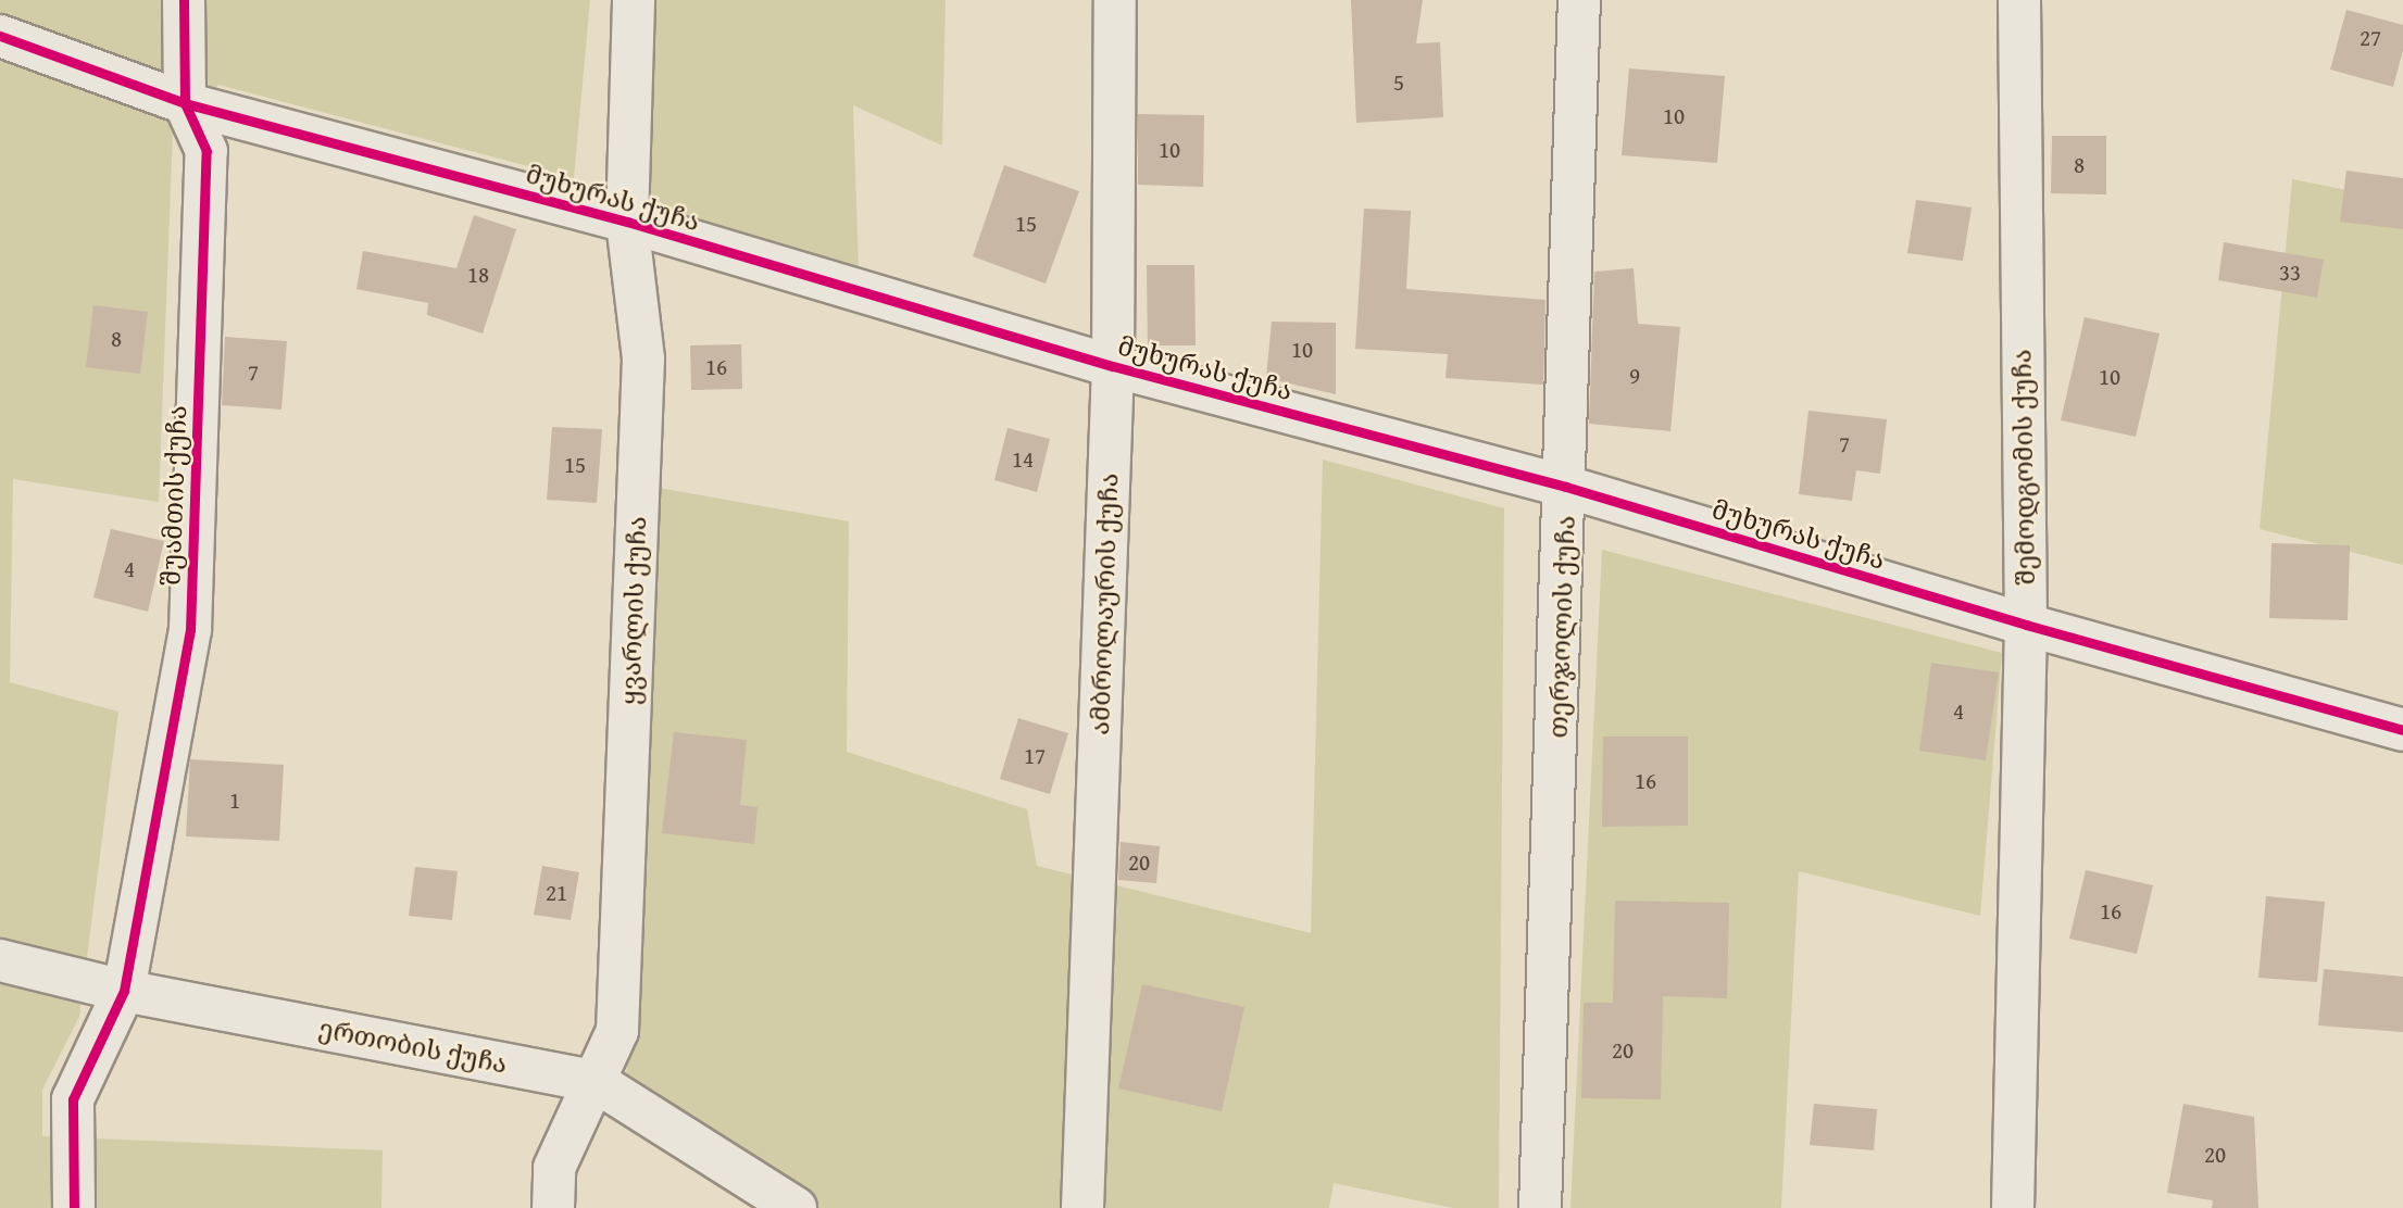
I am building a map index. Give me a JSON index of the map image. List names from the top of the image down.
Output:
{
  "streets": {
    "street": [
      "მუხურას ქუჩა",
      "შემოდგომის ქუჩა",
      "შუამთის ქუჩა",
      "ამბროლაურის ქუჩა",
      "ყვარლის ქუჩა",
      "თერჯოლის ქუჩა",
      "ერთობის ქუჩა"
    ]
  },
  "crossings": [
    ["მუხურას ქუჩა", "შემოდგომის ქუჩა"],
    ["მუხურას ქუჩა", "შუამთის ქუჩა"],
    ["მუხურას ქუჩა", "ამბროლაურის ქუჩა"],
    ["მუხურას ქუჩა", "ყვარლის ქუჩა"],
    ["მუხურას ქუჩა", "თერჯოლის ქუჩა"],
    ["შუამთის ქუჩა", "ერთობის ქუჩა"],
    ["ყვარლის ქუჩა", "ერთობის ქუჩა"]
  ],
  "house_numbers": [
    "27",
    "5",
    "10",
    "10",
    "8",
    "15",
    "33",
    "18",
    "8",
    "10",
    "16",
    "7",
    "9",
    "10",
    "7",
    "14",
    "15",
    "4",
    "4",
    "17",
    "16",
    "1",
    "20",
    "21",
    "16",
    "20",
    "20"
  ]
}
